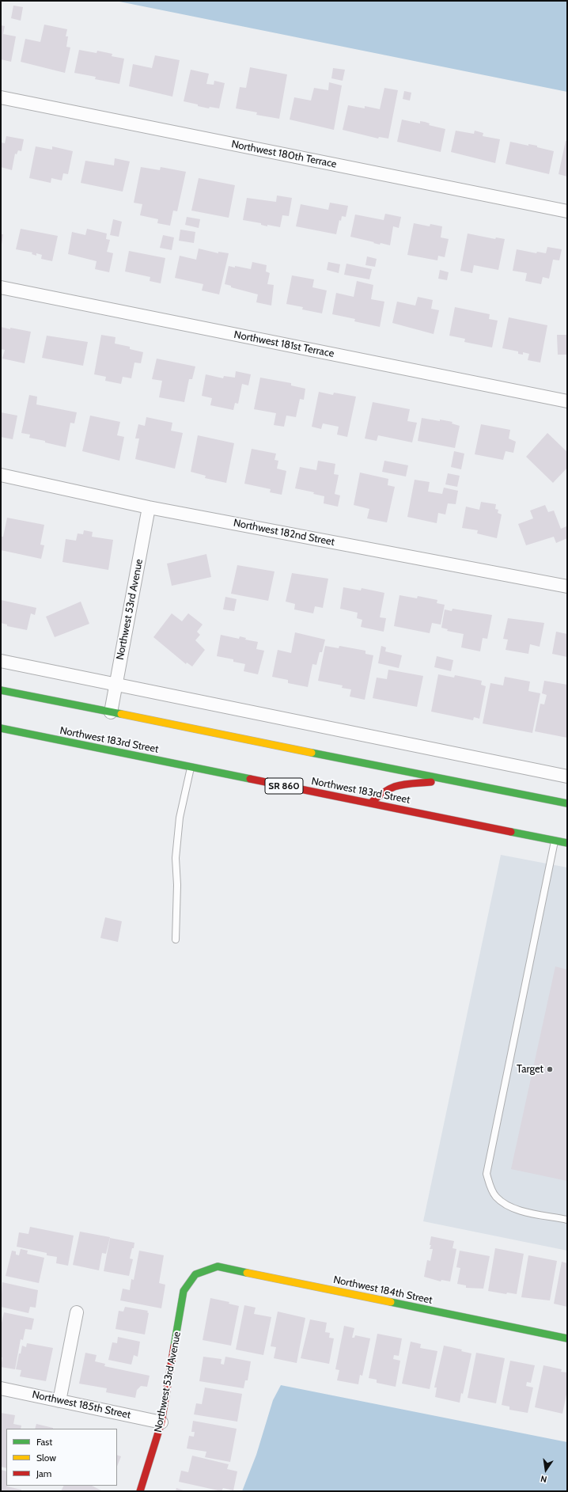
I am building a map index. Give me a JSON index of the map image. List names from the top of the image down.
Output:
{
  "streets": {
    "main road": [
      "Northwest 53rd Avenue",
      "Northwest 183rd Street",
      "SR 860",
      "Northwest 184th Street"
    ],
    "street": [
      "Northwest 180th Terrace",
      "Northwest 181st Terrace",
      "Northwest 182nd Street",
      "Northwest 185th Street"
    ]
  },
  "crossings": [
    ["Northwest 182nd Street", "Northwest 53rd Avenue"],
    ["Northwest 53rd Avenue", "Northwest 184th Street"],
    ["Northwest 53rd Avenue", "Northwest 185th Street"]
  ],
  "places": ["Target"],
  "legend": ["Fast", "Slow", "Jam"],
  "north": "bottom"
}
